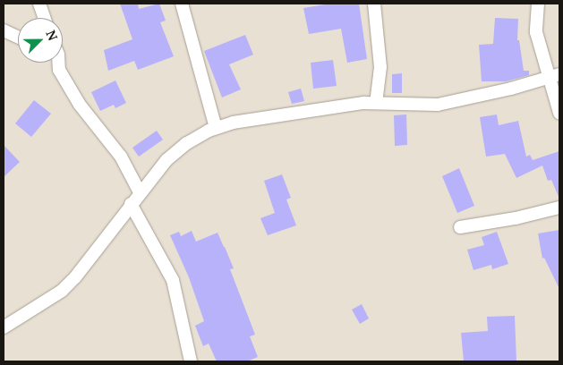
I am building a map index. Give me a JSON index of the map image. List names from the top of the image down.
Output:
{
  "north": "top right"
}
